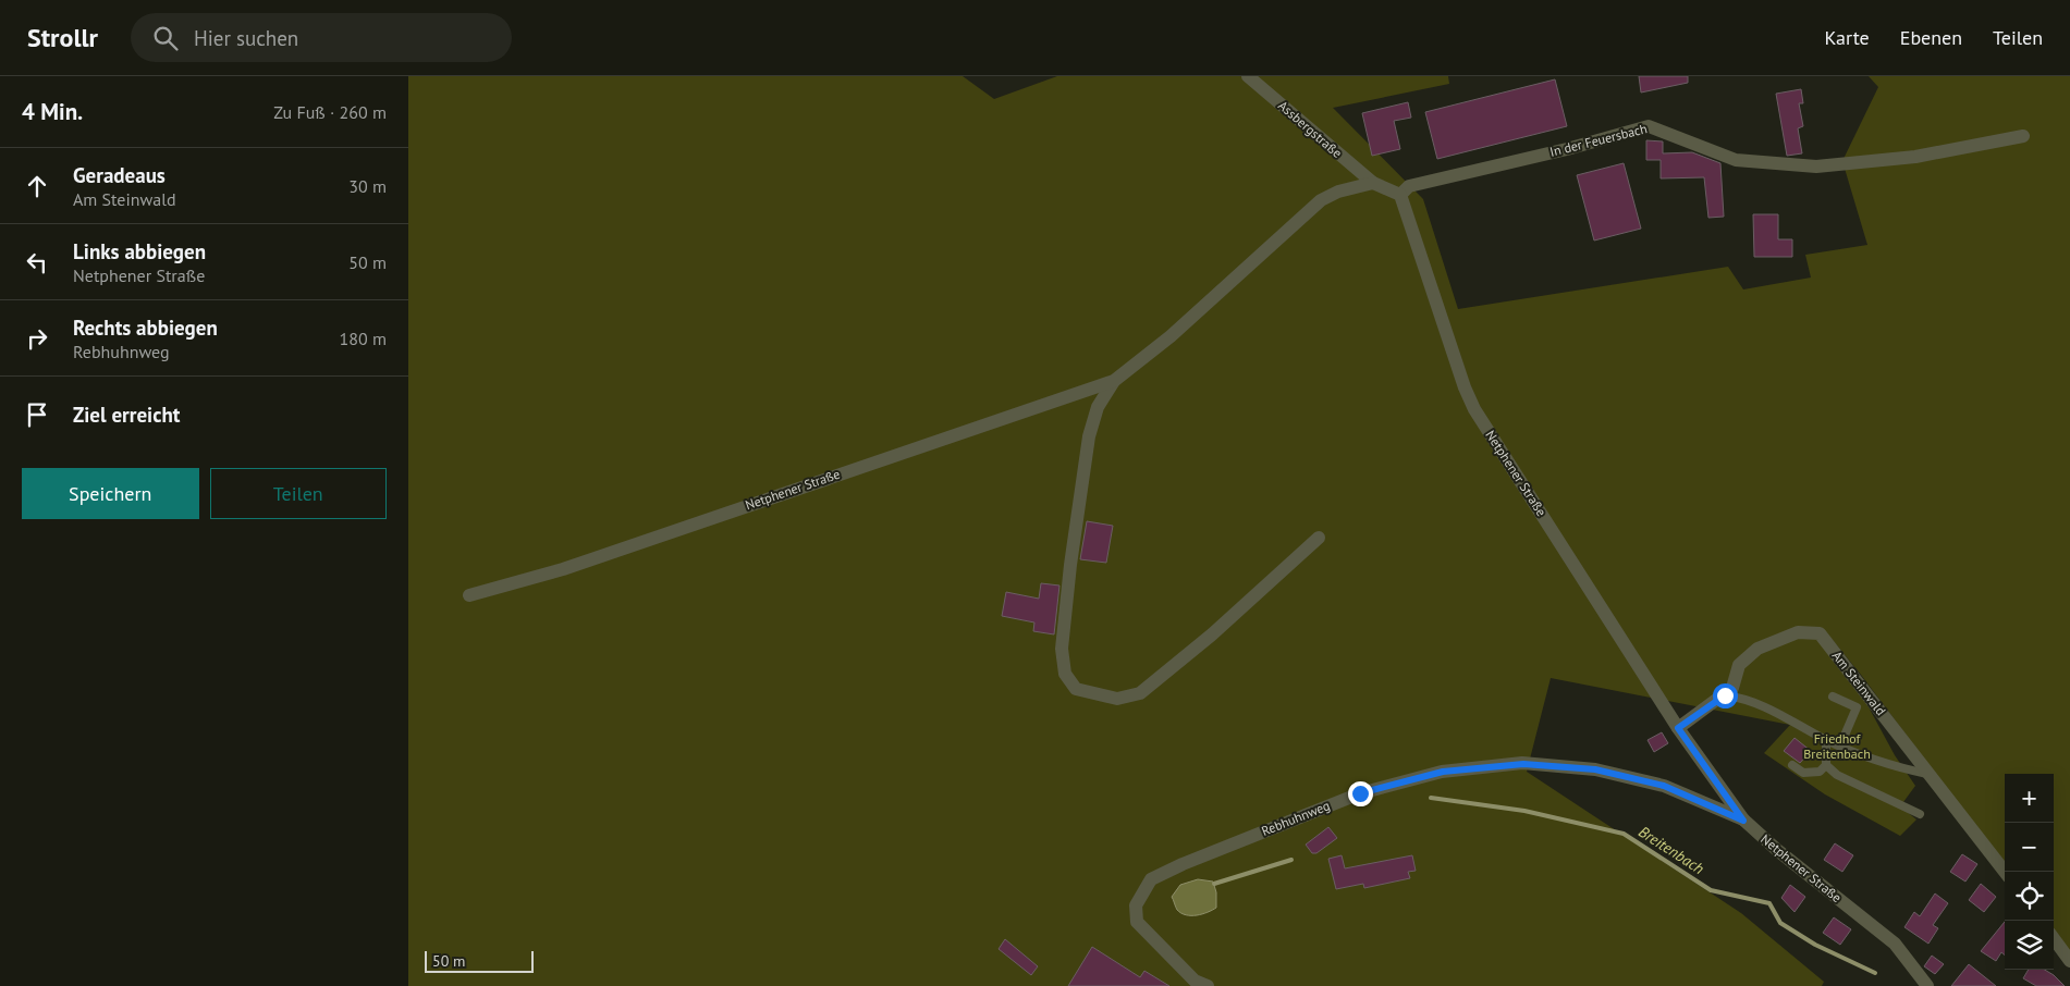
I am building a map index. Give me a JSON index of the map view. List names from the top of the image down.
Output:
{
  "streets": {
    "street": [
      "Assbergstraße",
      "In der Feuersbach",
      "Netphener Straße",
      "Am Steinwald",
      "Rebhuhnweg"
    ]
  },
  "crossings": [
    ["Assbergstraße", "Netphener Straße"],
    ["In der Feuersbach", "Netphener Straße"],
    ["Netphener Straße", "Am Steinwald"],
    ["Netphener Straße", "Rebhuhnweg"]
  ],
  "water": ["Breitenbach"],
  "parks": ["Friedhof Breitenbach"],
  "scale_bar": "50 m",
  "page": {
    "header": "Strollr",
    "search": "Hier suchen",
    "nav": ["Karte", "Ebenen", "Teilen"],
    "heading": ["4 Min.", "Zu Fuß · 260 m"],
    "list": [
      ["Geradeaus", "Am Steinwald", "30 m"],
      ["Links abbiegen", "Netphener Straße", "50 m"],
      ["Rechts abbiegen", "Rebhuhnweg", "180 m"],
      "Ziel erreicht"
    ],
    "buttons": ["Speichern", "Teilen"],
    "map_buttons": ["+", "−"],
    "scale": "50 m"
  }
}
